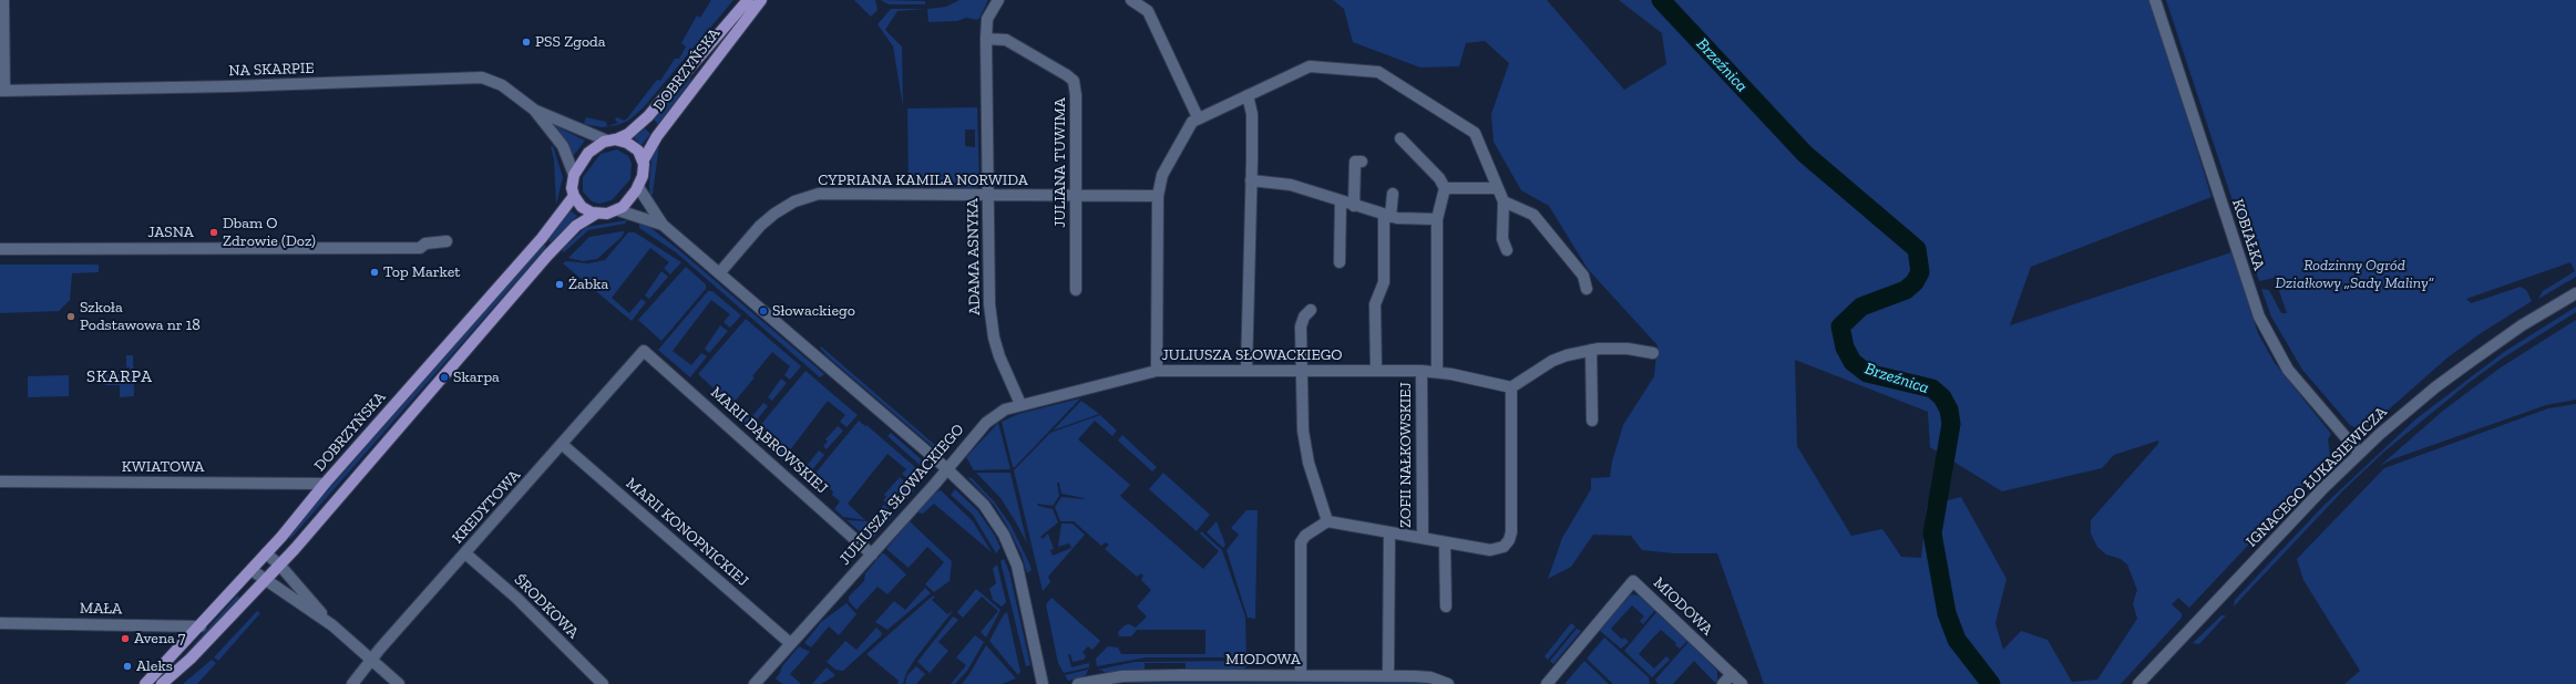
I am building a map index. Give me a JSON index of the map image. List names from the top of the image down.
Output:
{
  "streets": {
    "main road": ["DOBRZYŃSKA"],
    "street": [
      "NA SKARPIE",
      "JULIANA TUWIMA",
      "CYPRIANA KAMILA NORWIDA",
      "JASNA",
      "KOBIAŁKA",
      "ADAMA ASNYKA",
      "JULIUSZA SŁOWACKIEGO",
      "MARII DĄBROWSKIEJ",
      "ZOFII NAŁKOWSKIEJ",
      "KWIATOWA",
      "IGNACEGO ŁUKASIEWICZA",
      "KREDYTOWA",
      "MARII KONOPNICKIEJ",
      "ŚRODKOWA",
      "MIODOWA",
      "MAŁA"
    ]
  },
  "crossings": [
    ["DOBRZYŃSKA", "KWIATOWA"],
    ["DOBRZYŃSKA", "MAŁA"],
    ["JULIANA TUWIMA", "CYPRIANA KAMILA NORWIDA"],
    ["JULIANA TUWIMA", "ADAMA ASNYKA"],
    ["CYPRIANA KAMILA NORWIDA", "ADAMA ASNYKA"],
    ["KOBIAŁKA", "IGNACEGO ŁUKASIEWICZA"],
    ["ADAMA ASNYKA", "JULIUSZA SŁOWACKIEGO"],
    ["JULIUSZA SŁOWACKIEGO", "MARII DĄBROWSKIEJ"],
    ["JULIUSZA SŁOWACKIEGO", "ZOFII NAŁKOWSKIEJ"],
    ["JULIUSZA SŁOWACKIEGO", "MARII KONOPNICKIEJ"],
    ["MARII DĄBROWSKIEJ", "KREDYTOWA"],
    ["ZOFII NAŁKOWSKIEJ", "MIODOWA"],
    ["KREDYTOWA", "MARII KONOPNICKIEJ"],
    ["KREDYTOWA", "ŚRODKOWA"]
  ],
  "districts": ["SKARPA"],
  "water": ["Brzeźnica"],
  "parks": ["Rodzinny Ogród Działkowy „Sady Maliny”"],
  "places": [
    "PSS Zgoda",
    "Dbam O Zdrowie (Doz)",
    "Top Market",
    "Żabka",
    "Słowackiego",
    "Szkoła Podstawowa nr 18",
    "Skarpa",
    "Avena 7",
    "Aleks"
  ]
}
